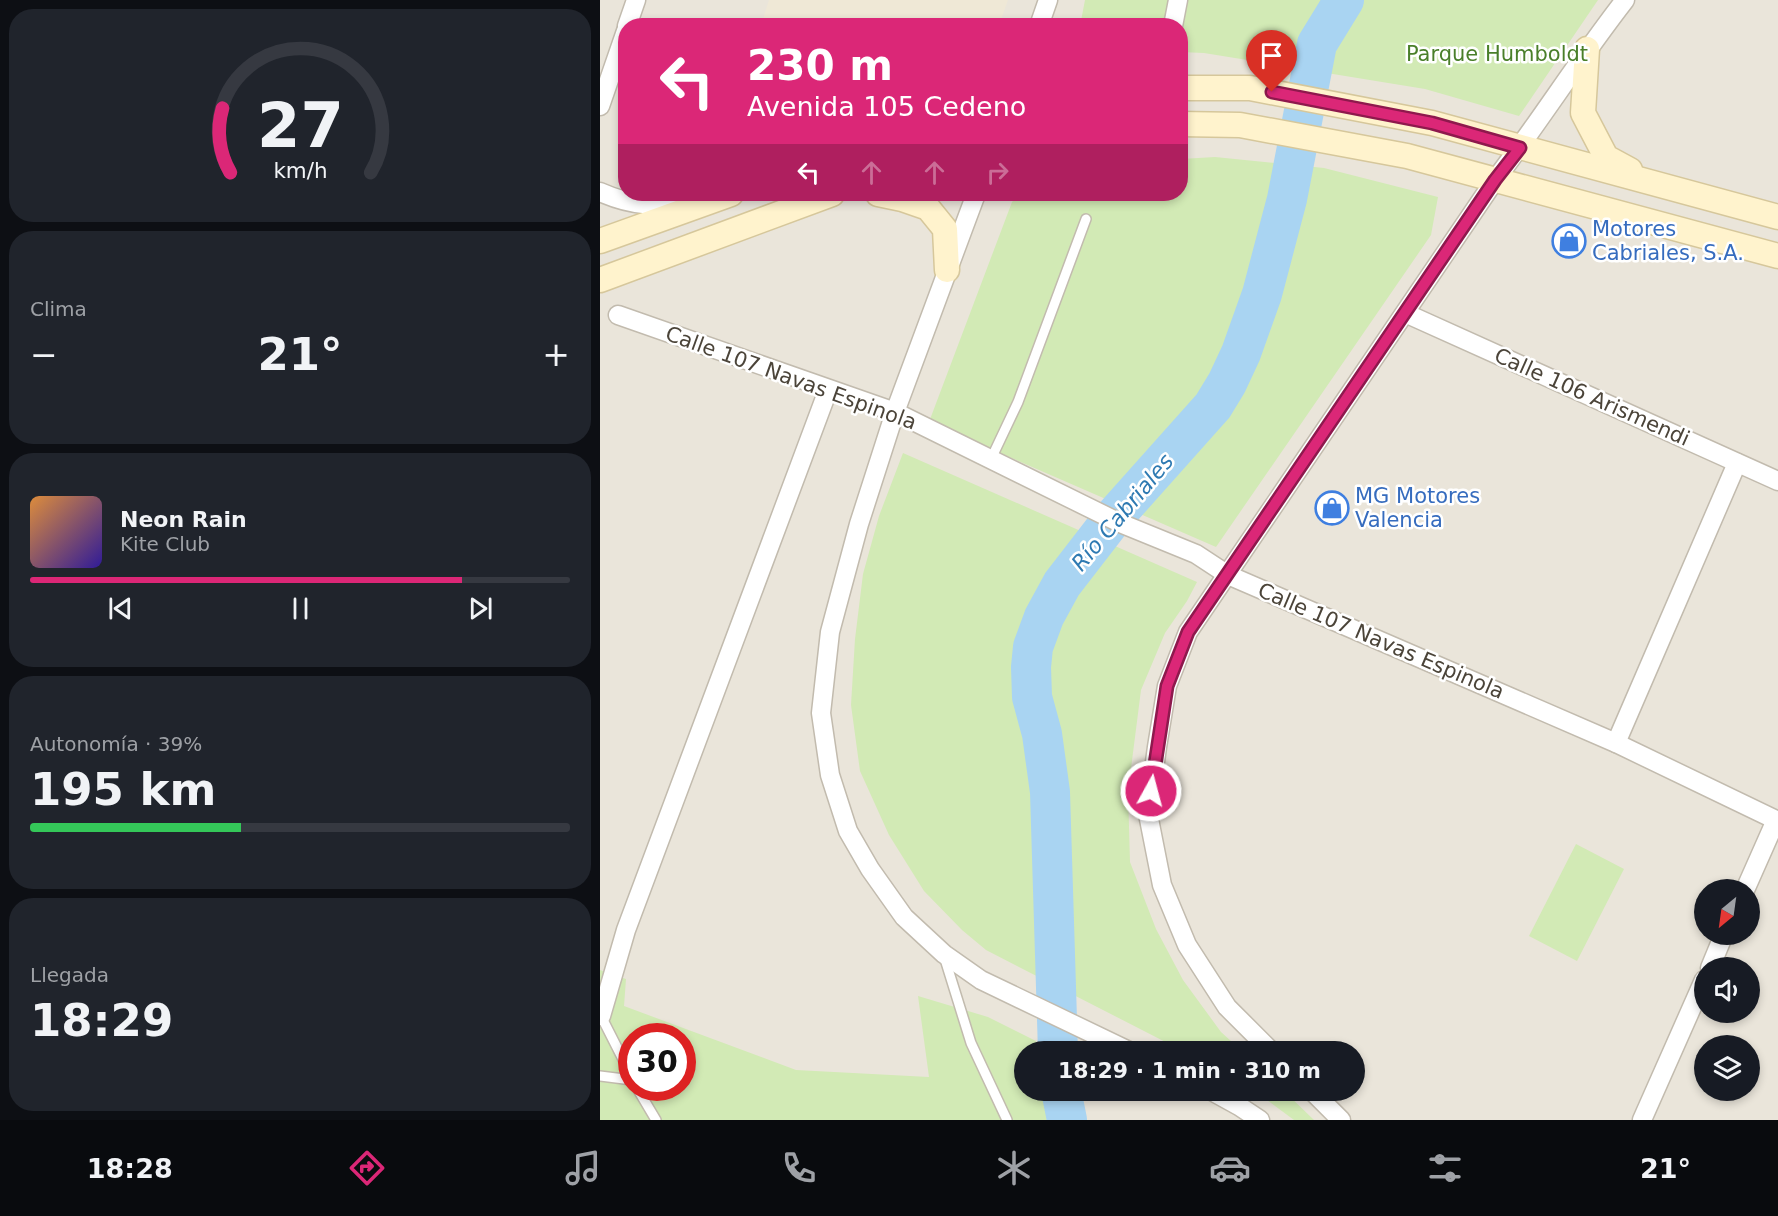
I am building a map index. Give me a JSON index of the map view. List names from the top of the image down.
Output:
{
  "streets": {
    "street": ["Calle 107 Navas Espinola", "Calle 106 Arismendi"]
  },
  "water": ["Río Cabriales"],
  "parks": ["Parque Humboldt"],
  "places": {
    "shop": ["Motores Cabriales, S.A.", "MG Motores Valencia"]
  },
  "north": "bottom left",
  "page": {
    "turn": ["230 m", "Avenida 105 Cedeno"],
    "tile": [
      "Clima",
      ["Autonomía · 39%", "195 km"],
      ["Llegada", "18:29"]
    ],
    "heat": ["−", "21°", "+"],
    "song": ["Neon Rain", "Kite Club"],
    "limit": "30",
    "trip": "18:29 · 1 min · 310 m",
    "tabs": ["18:28", "21°"],
    "gauge": ["27", "km/h"]
  }
}
